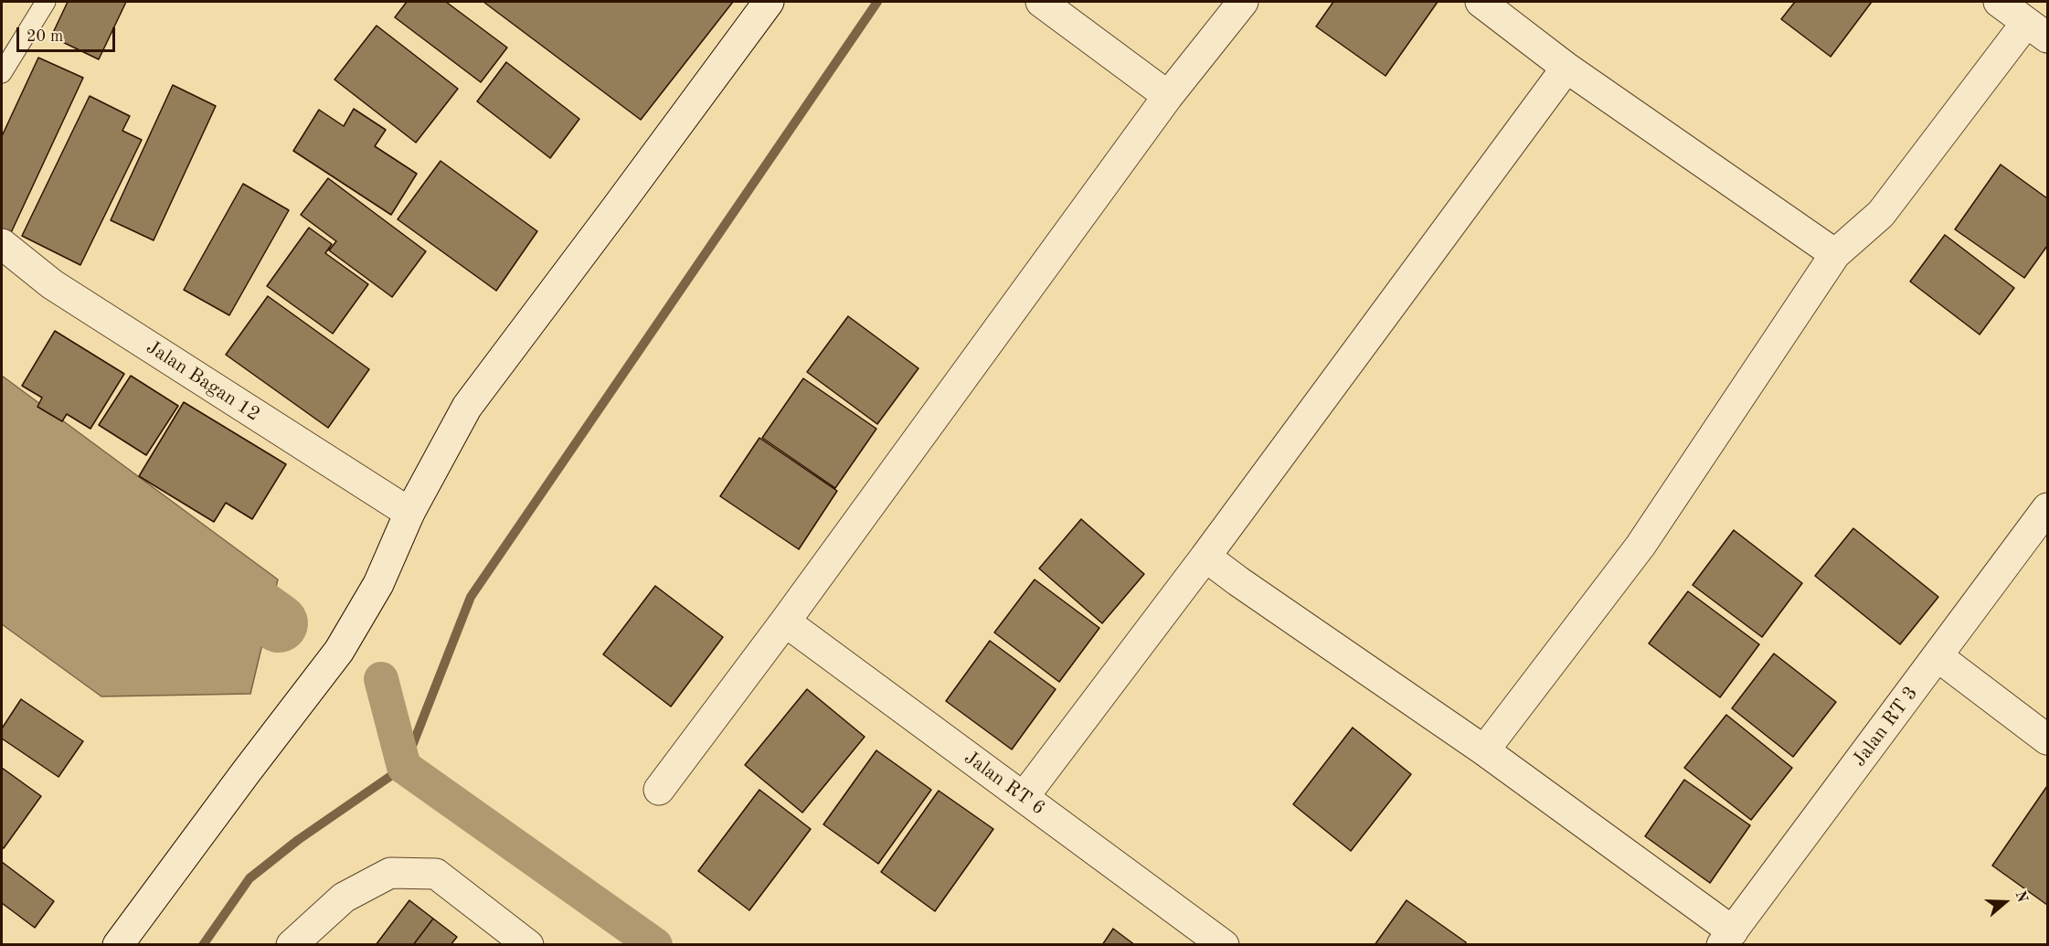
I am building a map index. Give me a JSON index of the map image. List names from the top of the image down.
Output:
{
  "streets": {
    "street": ["Jalan Bagan 12", "Jalan RT 3", "Jalan RT 6"]
  },
  "scale_bar": "20 m",
  "north": "right"
}
